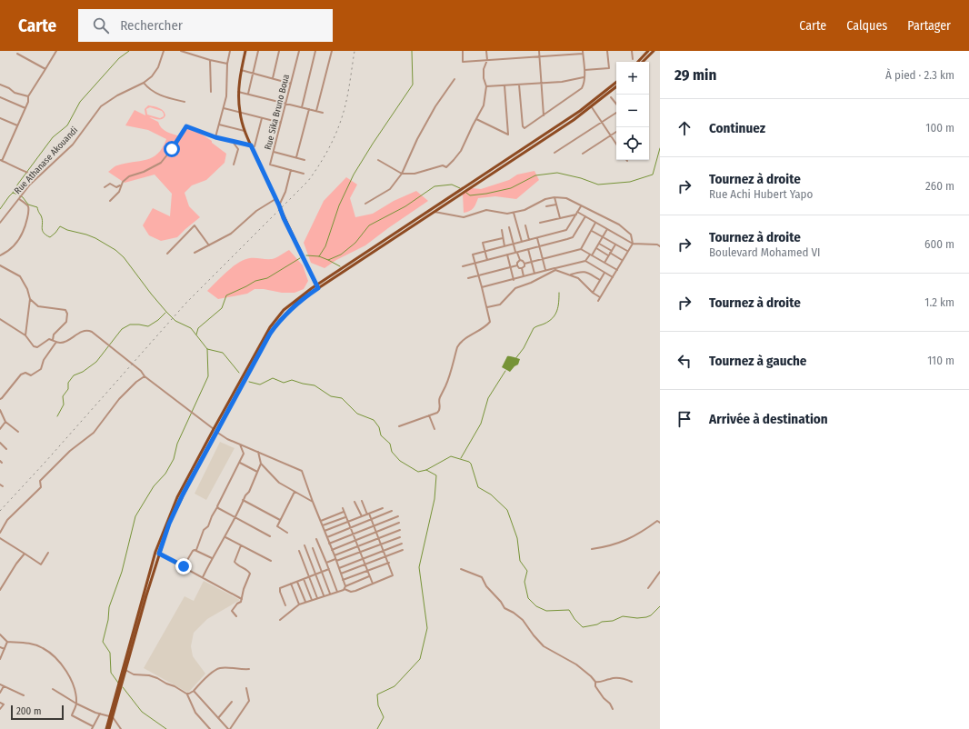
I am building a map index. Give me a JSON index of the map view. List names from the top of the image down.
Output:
{
  "streets": {
    "street": ["Rue Sika Bruno Boua", "Rue Athanase Akouandi"]
  },
  "scale_bar": "200 m",
  "page": {
    "header": "Carte",
    "search": "Rechercher",
    "nav": ["Carte", "Calques", "Partager"],
    "heading": ["29 min", "À pied · 2.3 km"],
    "map_buttons": ["+", "−"],
    "list": [
      ["Continuez", "100 m"],
      ["Tournez à droite", "Rue Achi Hubert Yapo", "260 m"],
      ["Tournez à droite", "Boulevard Mohamed VI", "600 m"],
      ["Tournez à droite", "1.2 km"],
      ["Tournez à gauche", "110 m"],
      "Arrivée à destination"
    ],
    "scale": "200 m"
  }
}
